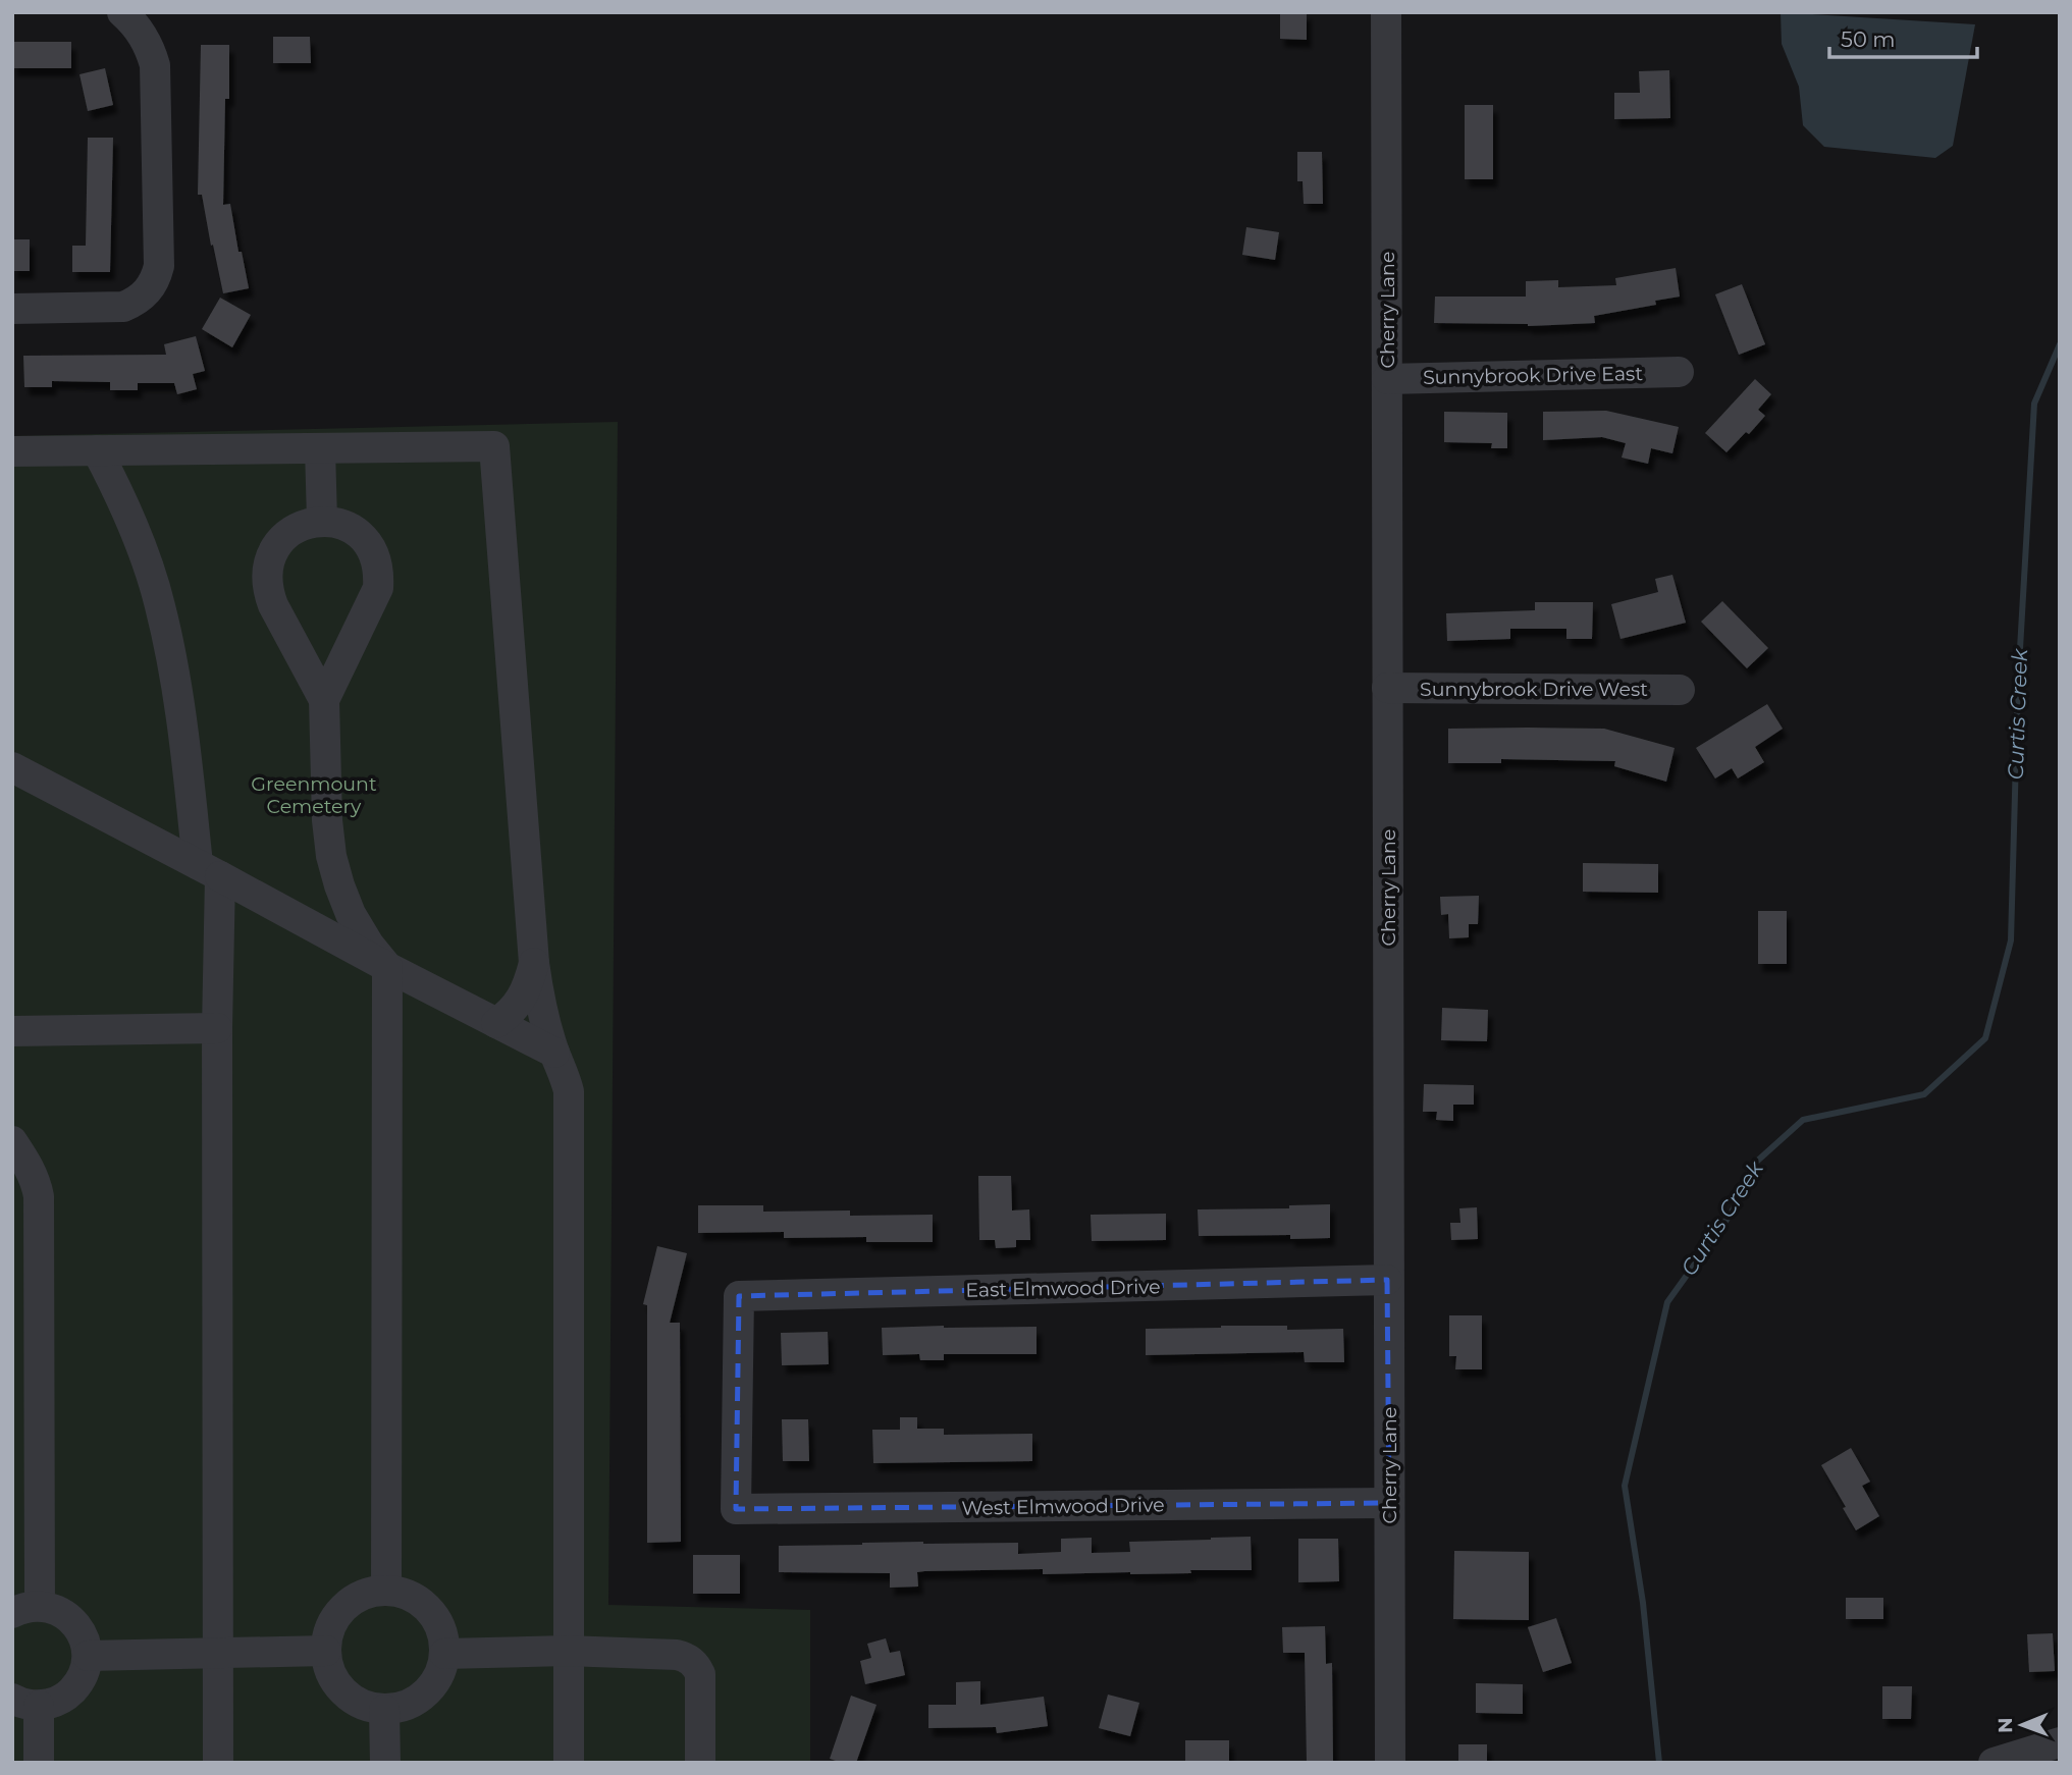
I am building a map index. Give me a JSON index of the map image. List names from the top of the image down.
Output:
{
  "streets": {
    "street": [
      "Cherry Lane",
      "Sunnybrook Drive East",
      "Sunnybrook Drive West",
      "East Elmwood Drive",
      "West Elmwood Drive"
    ]
  },
  "crossings": [
    ["Cherry Lane", "Sunnybrook Drive East"],
    ["Cherry Lane", "Sunnybrook Drive West"],
    ["Cherry Lane", "East Elmwood Drive"],
    ["Cherry Lane", "West Elmwood Drive"],
    ["East Elmwood Drive", "West Elmwood Drive"]
  ],
  "water": ["Curtis Creek"],
  "parks": ["Greenmount Cemetery"],
  "scale_bar": "50 m",
  "north": "left"
}
